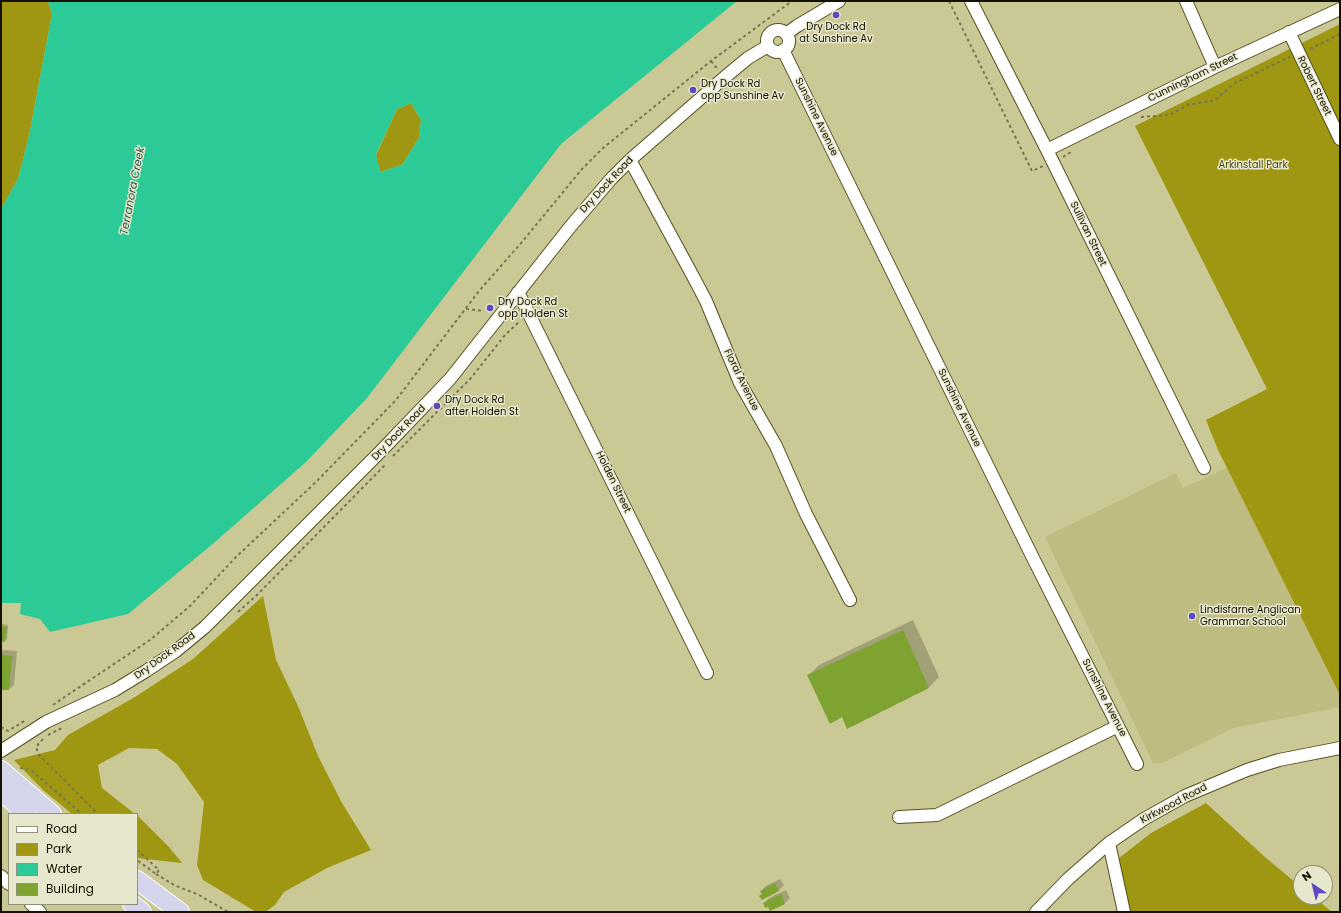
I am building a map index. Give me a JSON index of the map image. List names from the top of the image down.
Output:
{
  "streets": {
    "street": [
      "Cunningham Street",
      "Robert Street",
      "Sunshine Avenue",
      "Dry Dock Road",
      "Sullivan Street",
      "Floral Avenue",
      "Holden Street",
      "Kirkwood Road"
    ]
  },
  "crossings": [
    ["Cunningham Street", "Robert Street"],
    ["Cunningham Street", "Sullivan Street"],
    ["Sunshine Avenue", "Dry Dock Road"],
    ["Dry Dock Road", "Floral Avenue"],
    ["Dry Dock Road", "Holden Street"]
  ],
  "water": ["Terranora Creek"],
  "parks": ["Arkinstall Park"],
  "places": [
    "Dry Dock Rd at Sunshine Av",
    "Dry Dock Rd opp Sunshine Av",
    "Dry Dock Rd opp Holden St",
    "Dry Dock Rd after Holden St",
    "Lindisfarne Anglican Grammar School"
  ],
  "legend": [
    "Road",
    "Park",
    "Water",
    "Building"
  ],
  "north": "top left"
}
